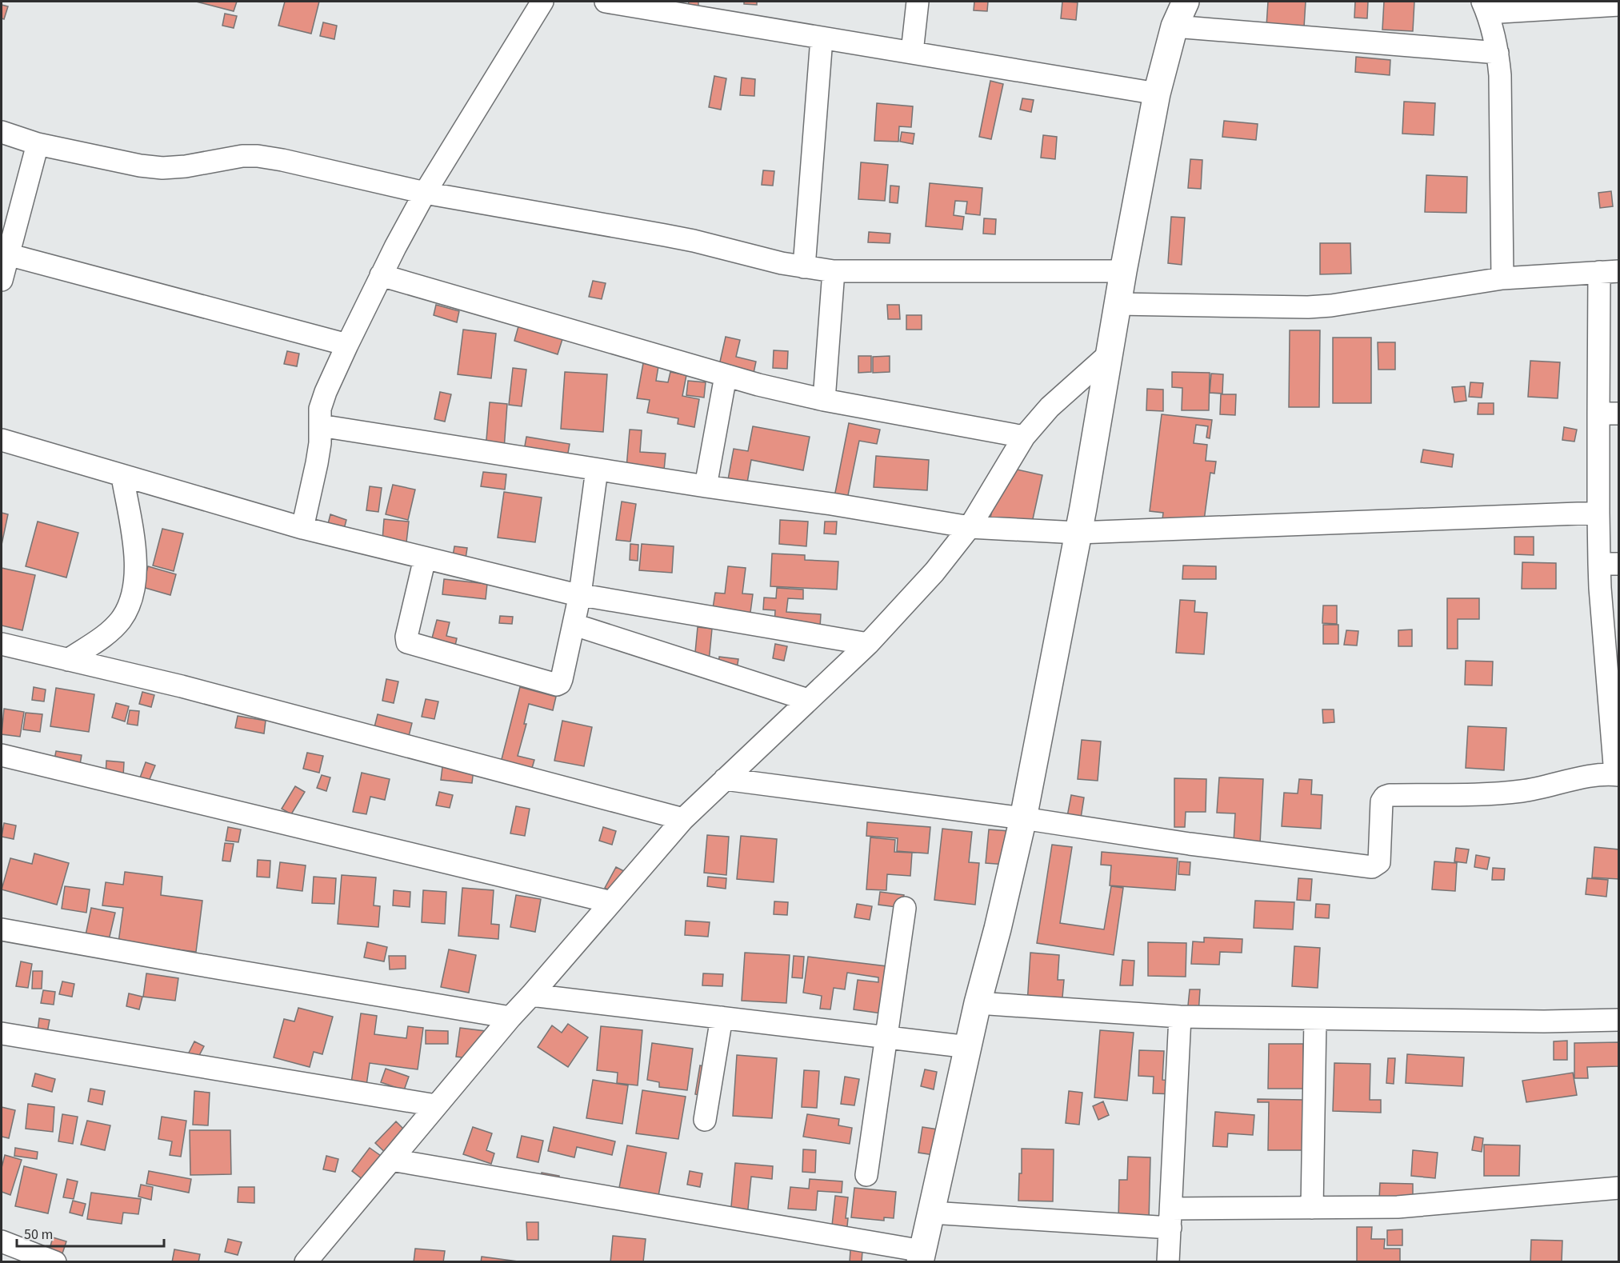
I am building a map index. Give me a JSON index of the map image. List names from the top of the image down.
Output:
{
  "scale_bar": "50 m"
}
